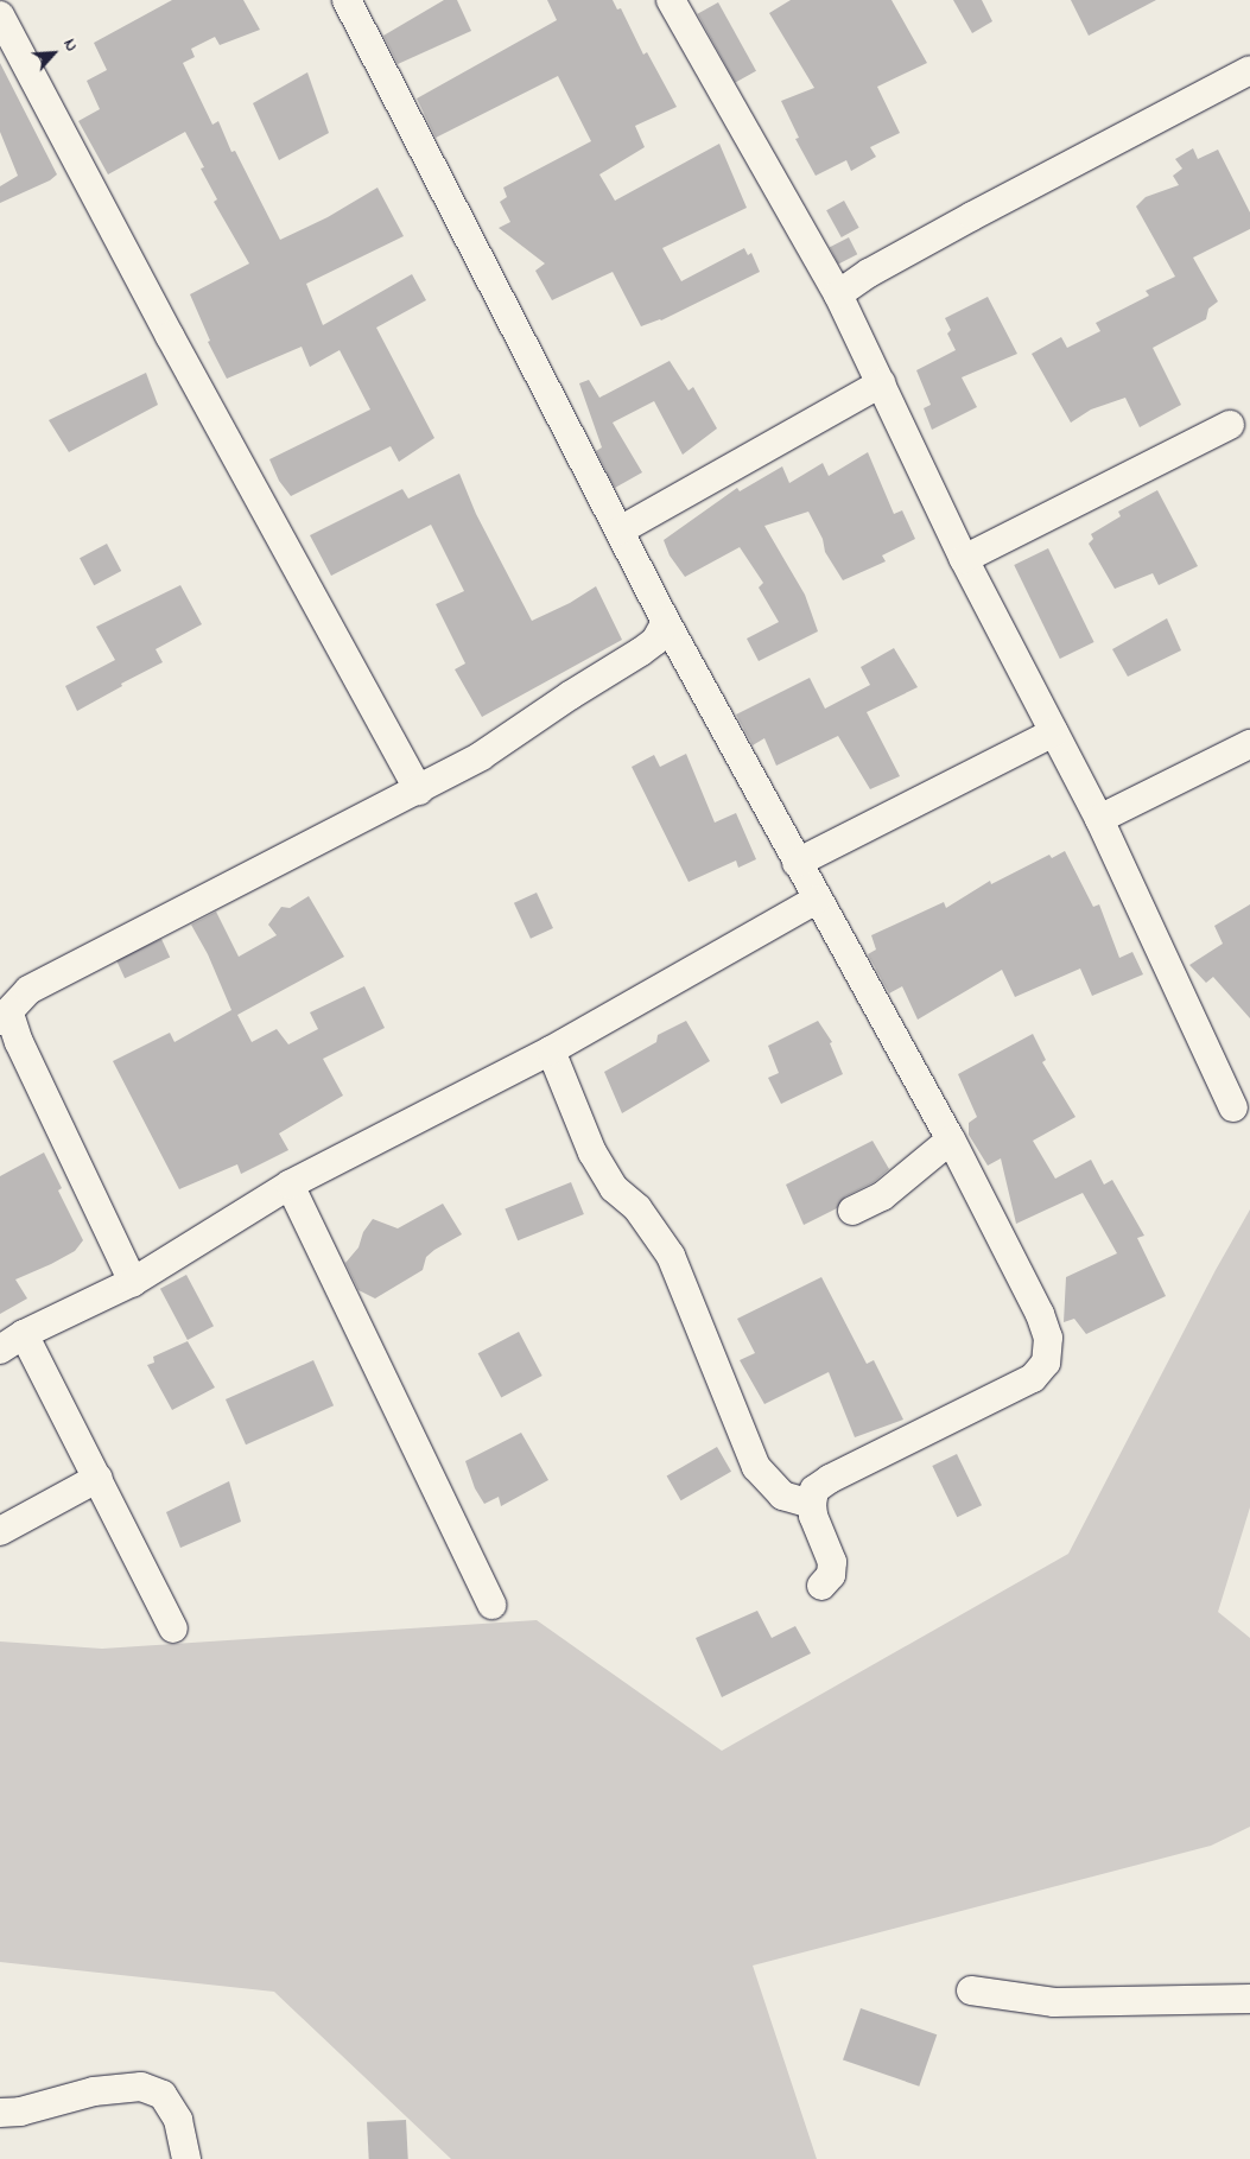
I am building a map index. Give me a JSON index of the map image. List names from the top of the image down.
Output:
{
  "north": "top right"
}
